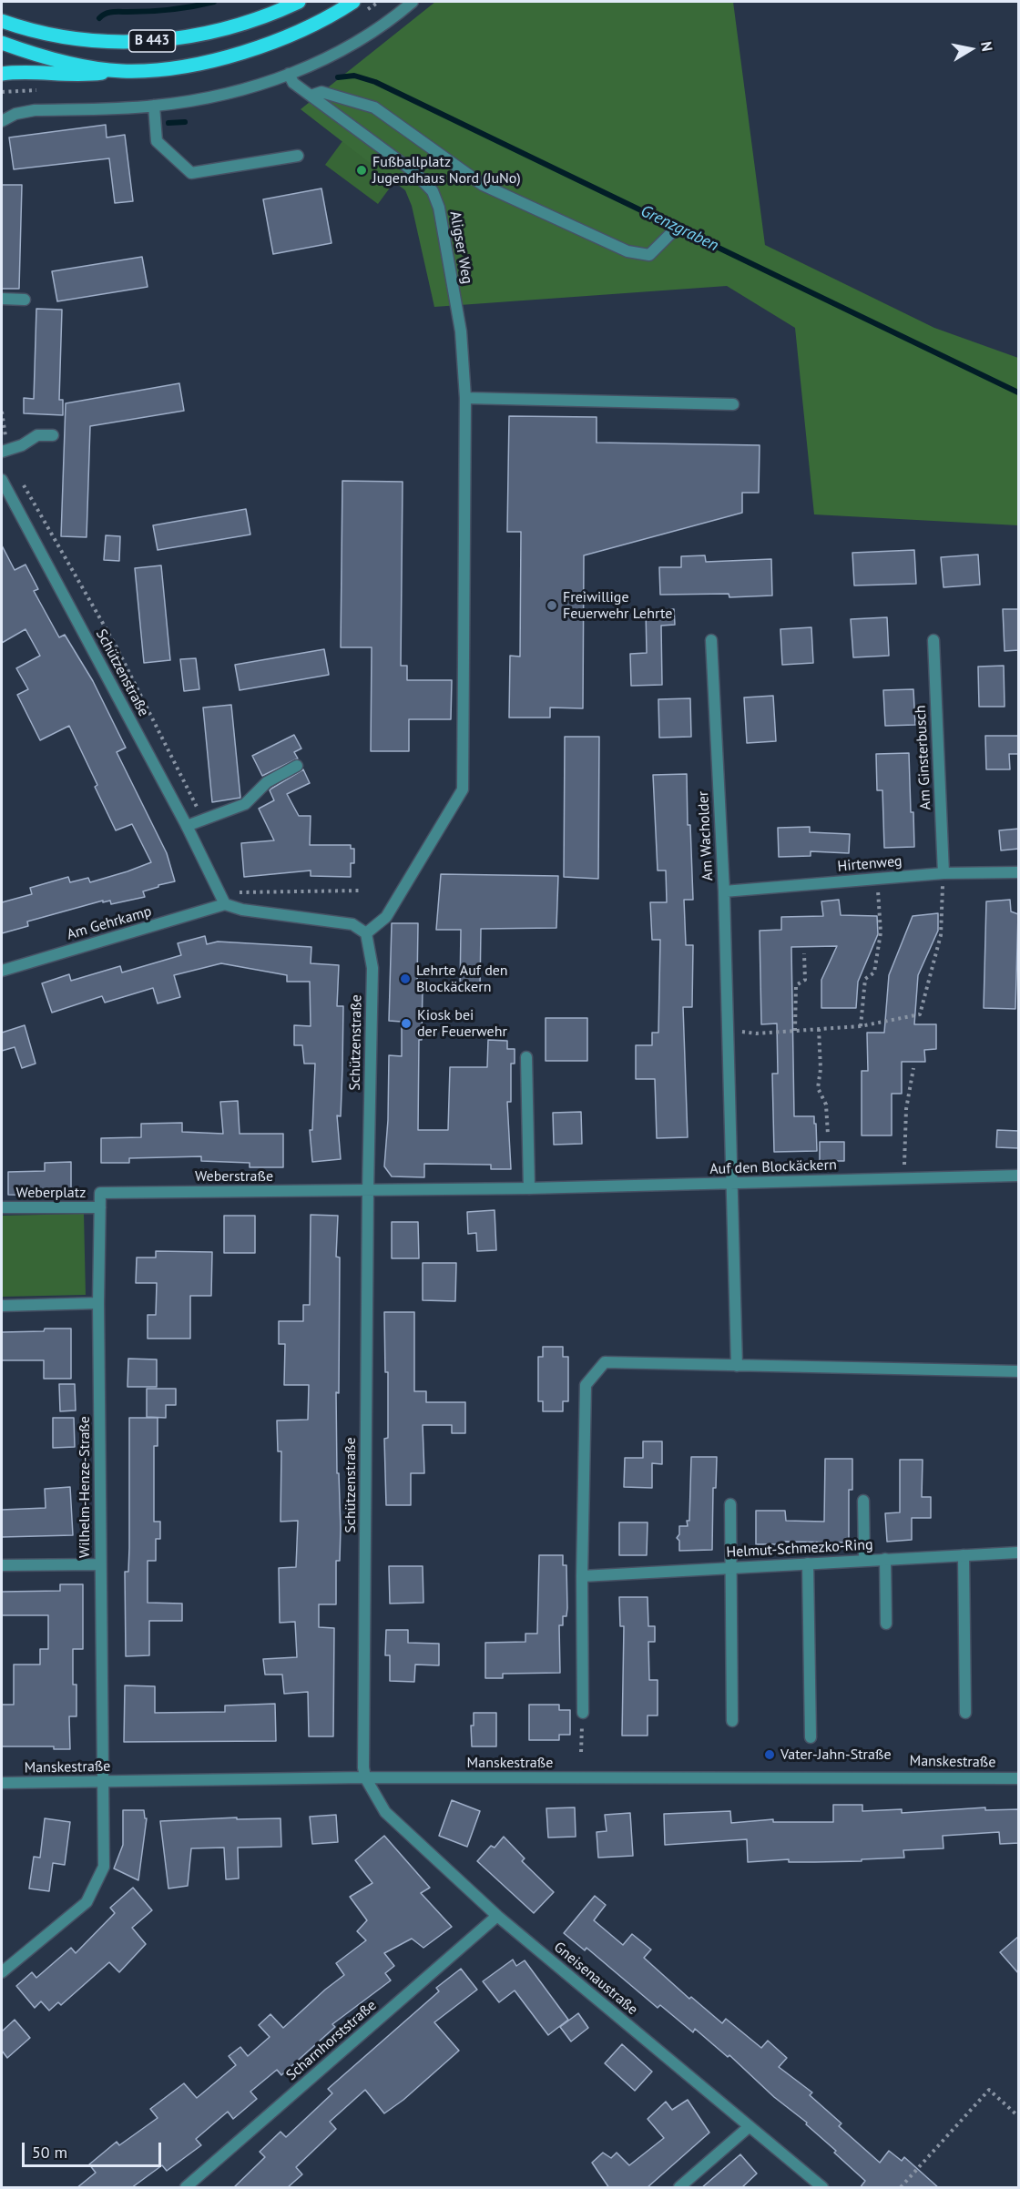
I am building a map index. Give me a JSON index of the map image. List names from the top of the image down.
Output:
{
  "streets": {
    "main road": ["B 443"],
    "street": [
      "Aligser Weg",
      "Schützenstraße",
      "Am Ginsterbusch",
      "Am Wacholder",
      "Hirtenweg",
      "Am Gehrkamp",
      "Auf den Blockäckern",
      "Weberstraße",
      "Weberplatz",
      "Wilhelm-Henze-Straße",
      "Helmut-Schmezko-Ring",
      "Manskestraße",
      "Gneisenaustraße",
      "Scharnhorststraße"
    ]
  },
  "crossings": [
    ["Aligser Weg", "Schützenstraße"],
    ["Schützenstraße", "Am Gehrkamp"],
    ["Schützenstraße", "Auf den Blockäckern"],
    ["Schützenstraße", "Weberstraße"],
    ["Schützenstraße", "Manskestraße"],
    ["Schützenstraße", "Gneisenaustraße"],
    ["Am Ginsterbusch", "Hirtenweg"],
    ["Am Wacholder", "Hirtenweg"],
    ["Am Wacholder", "Auf den Blockäckern"],
    ["Auf den Blockäckern", "Weberstraße"],
    ["Weberstraße", "Wilhelm-Henze-Straße"],
    ["Weberplatz", "Wilhelm-Henze-Straße"],
    ["Wilhelm-Henze-Straße", "Manskestraße"],
    ["Manskestraße", "Gneisenaustraße"],
    ["Gneisenaustraße", "Scharnhorststraße"]
  ],
  "water": ["Grenzgraben"],
  "places": [
    "Fußballplatz Jugendhaus Nord (JuNo)",
    "Freiwillige Feuerwehr Lehrte",
    "Lehrte Auf den Blockäckern",
    "Kiosk bei der Feuerwehr",
    "Vater-Jahn-Straße"
  ],
  "scale_bar": "50 m",
  "north": "right"
}
